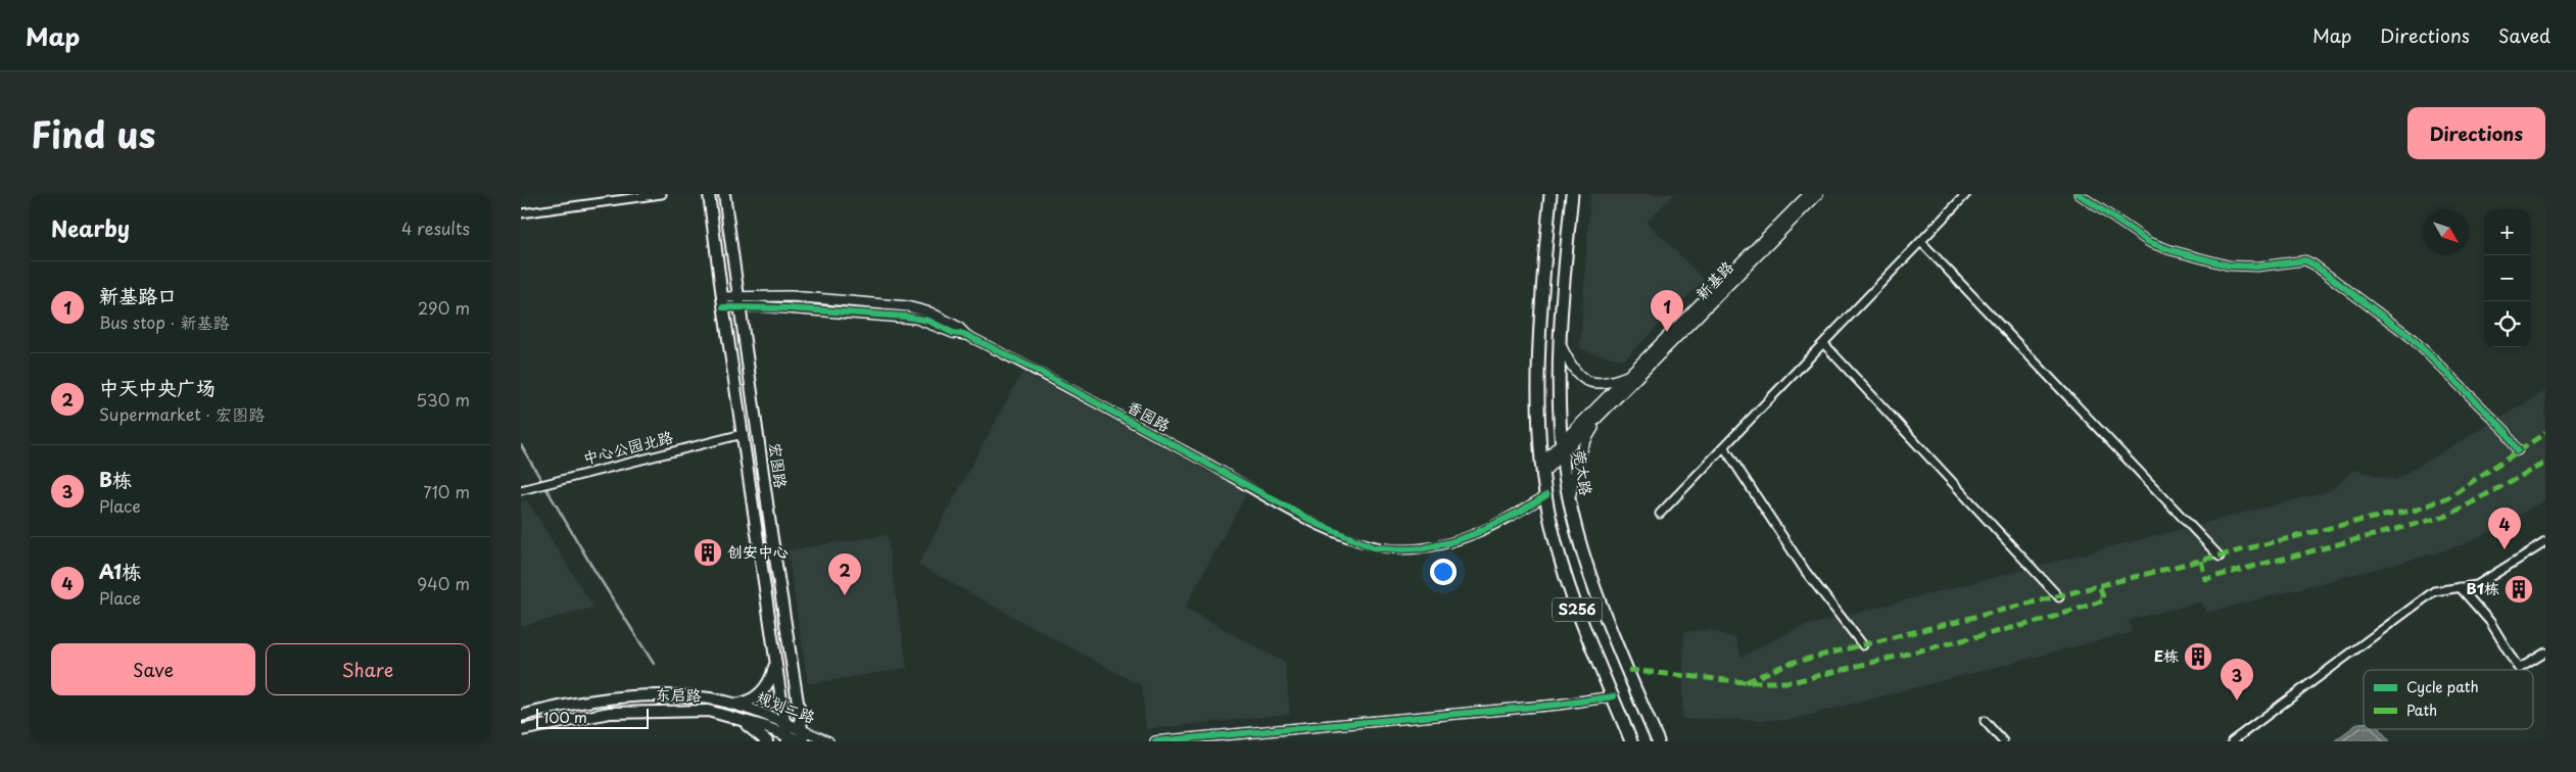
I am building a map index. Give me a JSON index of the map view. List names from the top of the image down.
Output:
{
  "streets": {
    "main road": [
      "宏图路",
      "莞太路",
      "S256",
      "东启路",
      "规划二路"
    ],
    "street": ["新基路", "香园路", "中心公园北路"]
  },
  "crossings": [
    ["新基路", "莞太路"],
    ["新基路", "S256"],
    ["香园路", "宏图路"],
    ["香园路", "S256"],
    ["中心公园北路", "宏图路"],
    ["宏图路", "东启路"],
    ["宏图路", "规划二路"],
    ["东启路", "规划二路"]
  ],
  "places": {
    "building": ["创安中心", "B1栋", "E栋"]
  },
  "legend": ["Cycle path", "Path"],
  "scale_bar": "100 m",
  "north": "bottom right",
  "page": {
    "header": "Map",
    "nav": ["Map", "Directions", "Saved"],
    "title": "Find us",
    "buttons": [
      "Directions",
      ["Save", "Share"]
    ],
    "heading": ["Nearby", "4 results"],
    "map_buttons": ["+", "−"],
    "list": [
      {
        "mark": "1",
        "name": "新基路口",
        "note": "Bus stop · 新基路",
        "value": "290 m"
      },
      {
        "mark": "2",
        "name": "中天中央广场",
        "note": "Supermarket · 宏图路",
        "value": "530 m"
      },
      {
        "mark": "3",
        "name": "B栋",
        "note": "Place",
        "value": "710 m"
      },
      {
        "mark": "4",
        "name": "A1栋",
        "note": "Place",
        "value": "940 m"
      }
    ],
    "pins": [
      "1",
      "4",
      "2",
      "3"
    ],
    "scale": "100 m"
  }
}
